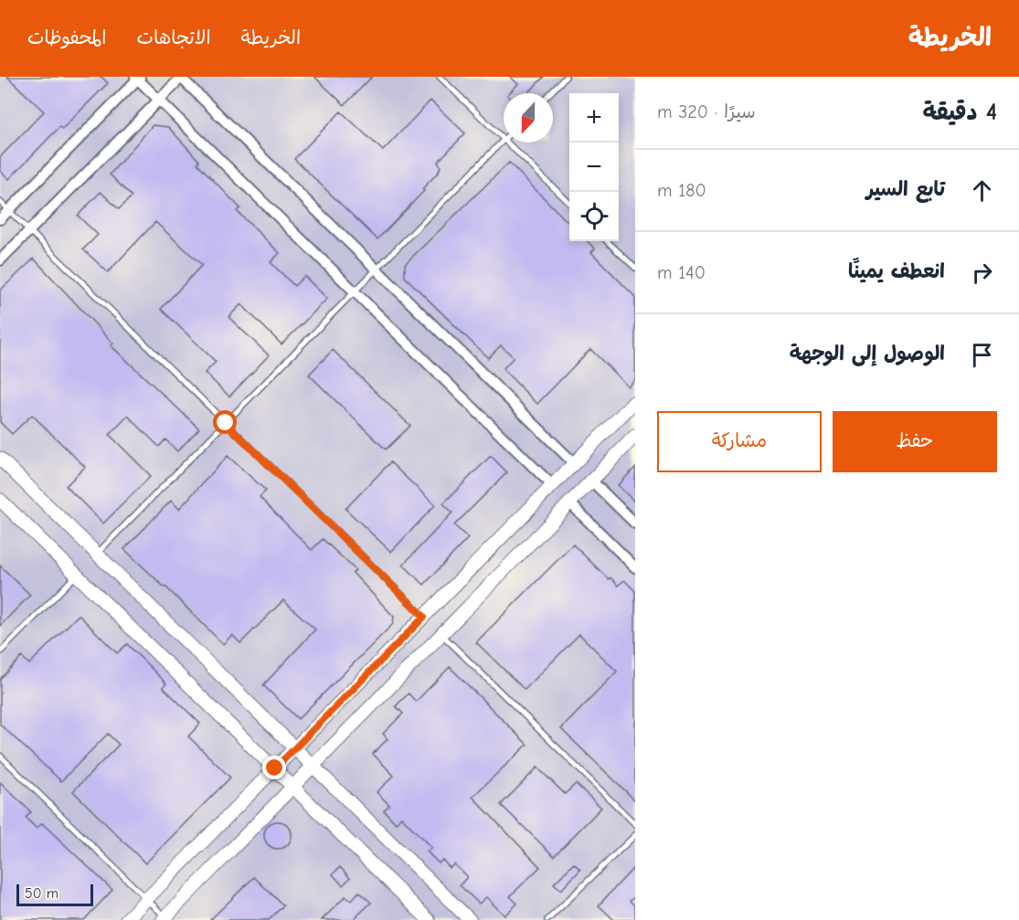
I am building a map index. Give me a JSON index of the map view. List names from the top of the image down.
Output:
{
  "scale_bar": "50 m",
  "north": "bottom",
  "page": {
    "header": "الخريطة",
    "nav": ["الخريطة", "الاتجاهات", "المحفوظات"],
    "heading": ["4 دقيقة", "سيرًا · 320 m"],
    "map_buttons": ["+", "−"],
    "list": [
      ["تابع السير", "180 m"],
      ["انعطف يمينًا", "140 m"],
      "الوصول إلى الوجهة"
    ],
    "buttons": ["حفظ", "مشاركة"],
    "scale": "50 m"
  }
}
